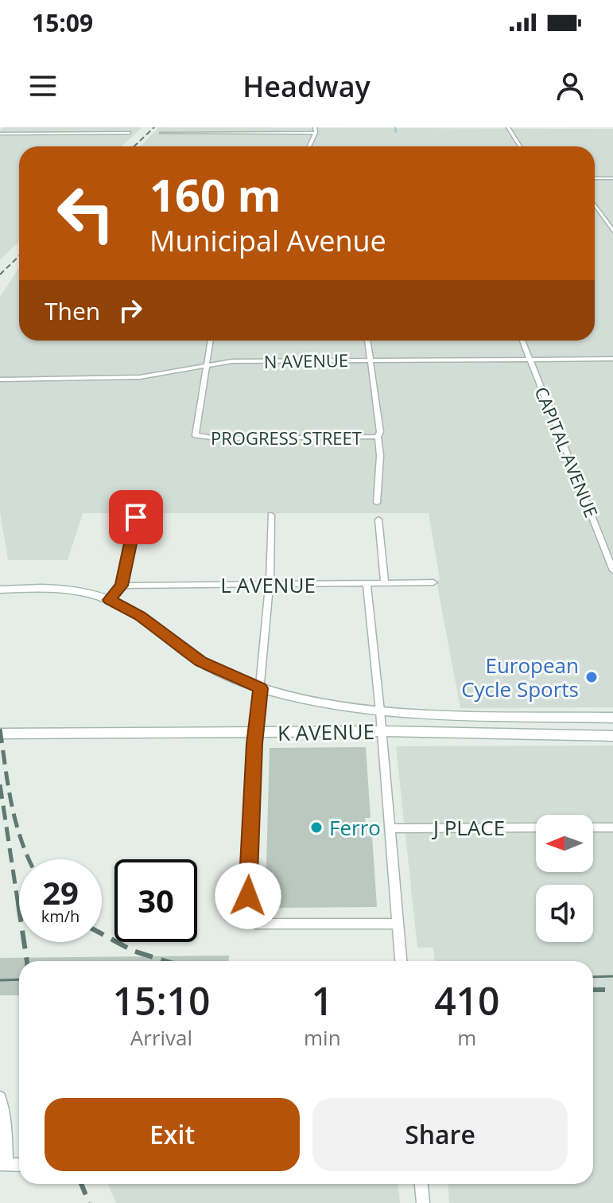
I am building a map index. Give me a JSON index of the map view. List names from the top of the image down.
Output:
{
  "streets": {
    "main road": ["K AVENUE"],
    "street": [
      "N AVENUE",
      "PROGRESS STREET",
      "CAPITAL AVENUE",
      "L AVENUE",
      "J PLACE"
    ]
  },
  "crossings": [
    ["N AVENUE", "PROGRESS STREET"],
    ["N AVENUE", "CAPITAL AVENUE"]
  ],
  "places": ["European Cycle Sports", "Ferro"],
  "north": "left",
  "page": {
    "status": "15:09",
    "header": "Headway",
    "turn": ["160 m", "Municipal Avenue"],
    "then": "Then",
    "speed": "29 km/h",
    "limit": "30",
    "eta": [
      "15:10",
      "Arrival",
      "1",
      "min",
      "410",
      "m"
    ],
    "buttons": ["Exit", "Share"]
  }
}
